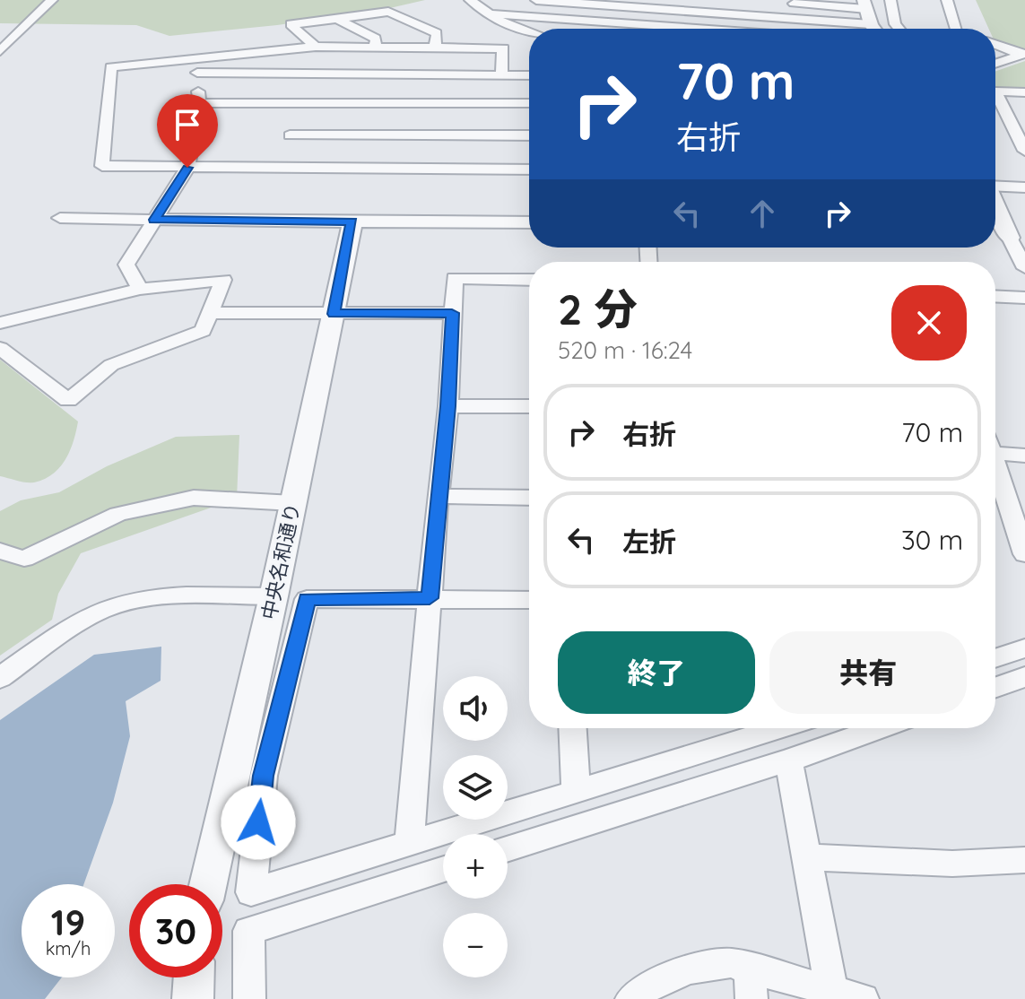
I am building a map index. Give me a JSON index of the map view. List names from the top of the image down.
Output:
{
  "streets": {
    "street": ["中央名和通り"]
  },
  "page": {
    "turn": ["70 m", "右折"],
    "heading": ["2 分", "520 m · 16:24"],
    "list": [
      {
        "name": "右折",
        "value": "70 m"
      },
      {
        "name": "左折",
        "value": "30 m"
      }
    ],
    "buttons": ["終了", "共有"],
    "map_buttons": ["+", "−"],
    "speed": "19 km/h",
    "limit": "30"
  }
}
